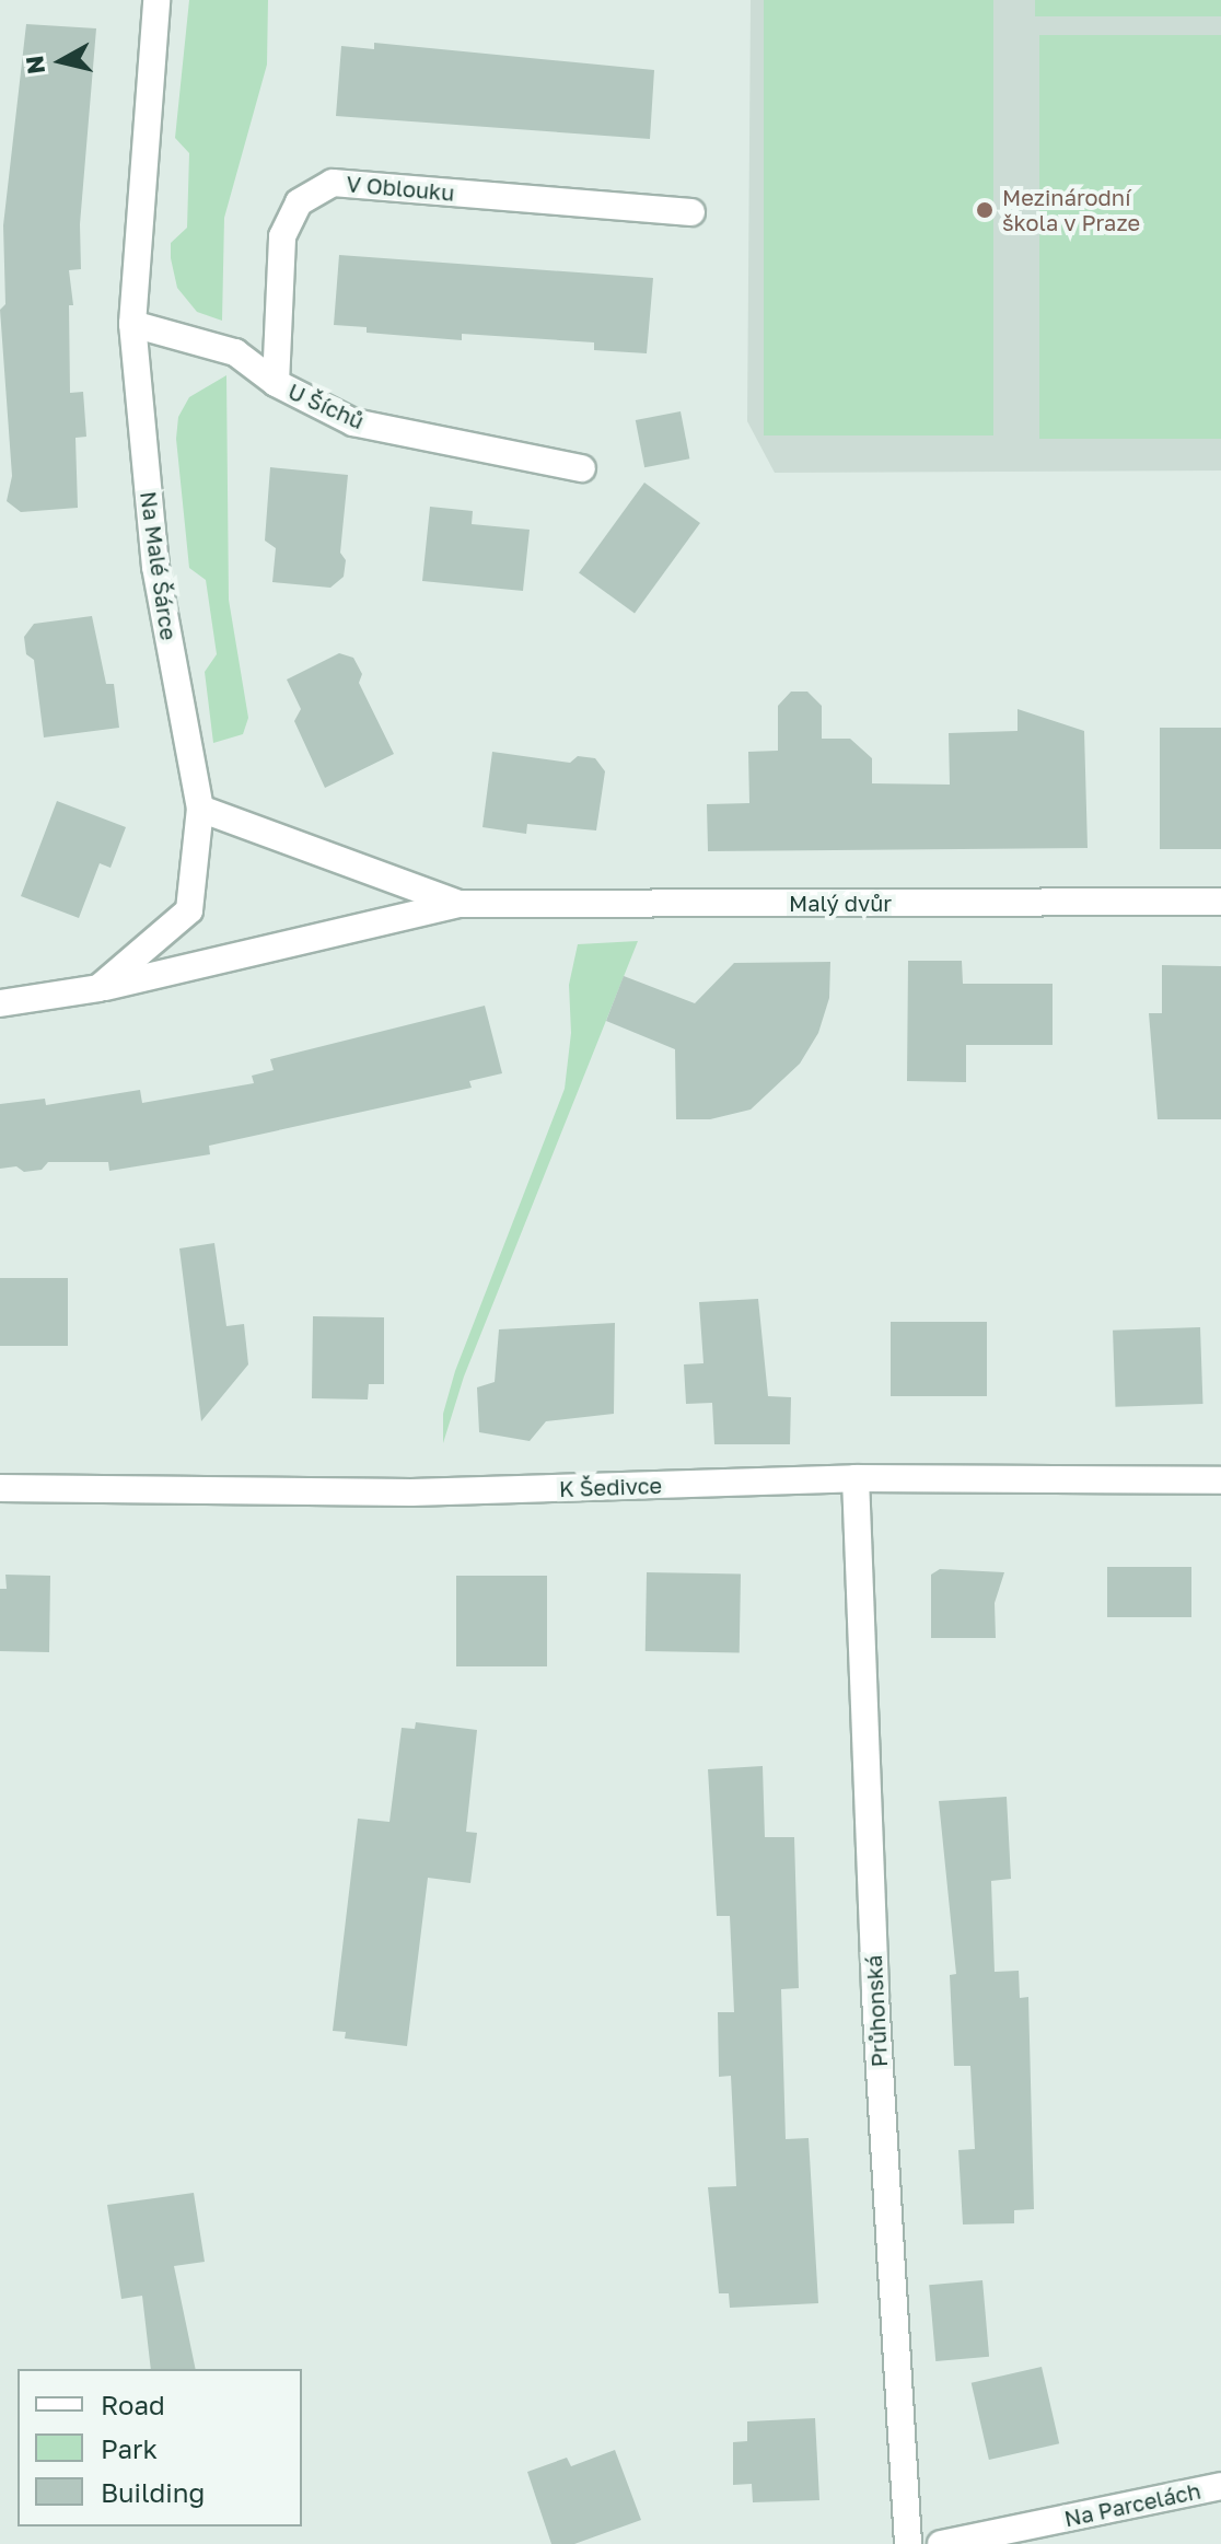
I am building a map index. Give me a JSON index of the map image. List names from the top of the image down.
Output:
{
  "streets": {
    "street": [
      "V Oblouku",
      "U Šíchů",
      "Na Malé Šárce",
      "Malý dvůr",
      "K Šedivce",
      "Průhonská",
      "Na Parcelách"
    ]
  },
  "crossings": [
    ["V Oblouku", "U Šíchů"],
    ["U Šíchů", "Na Malé Šárce"],
    ["Na Malé Šárce", "Malý dvůr"],
    ["K Šedivce", "Průhonská"]
  ],
  "places": ["Mezinárodní škola v Praze"],
  "legend": ["Road", "Park", "Building"],
  "north": "left"
}
